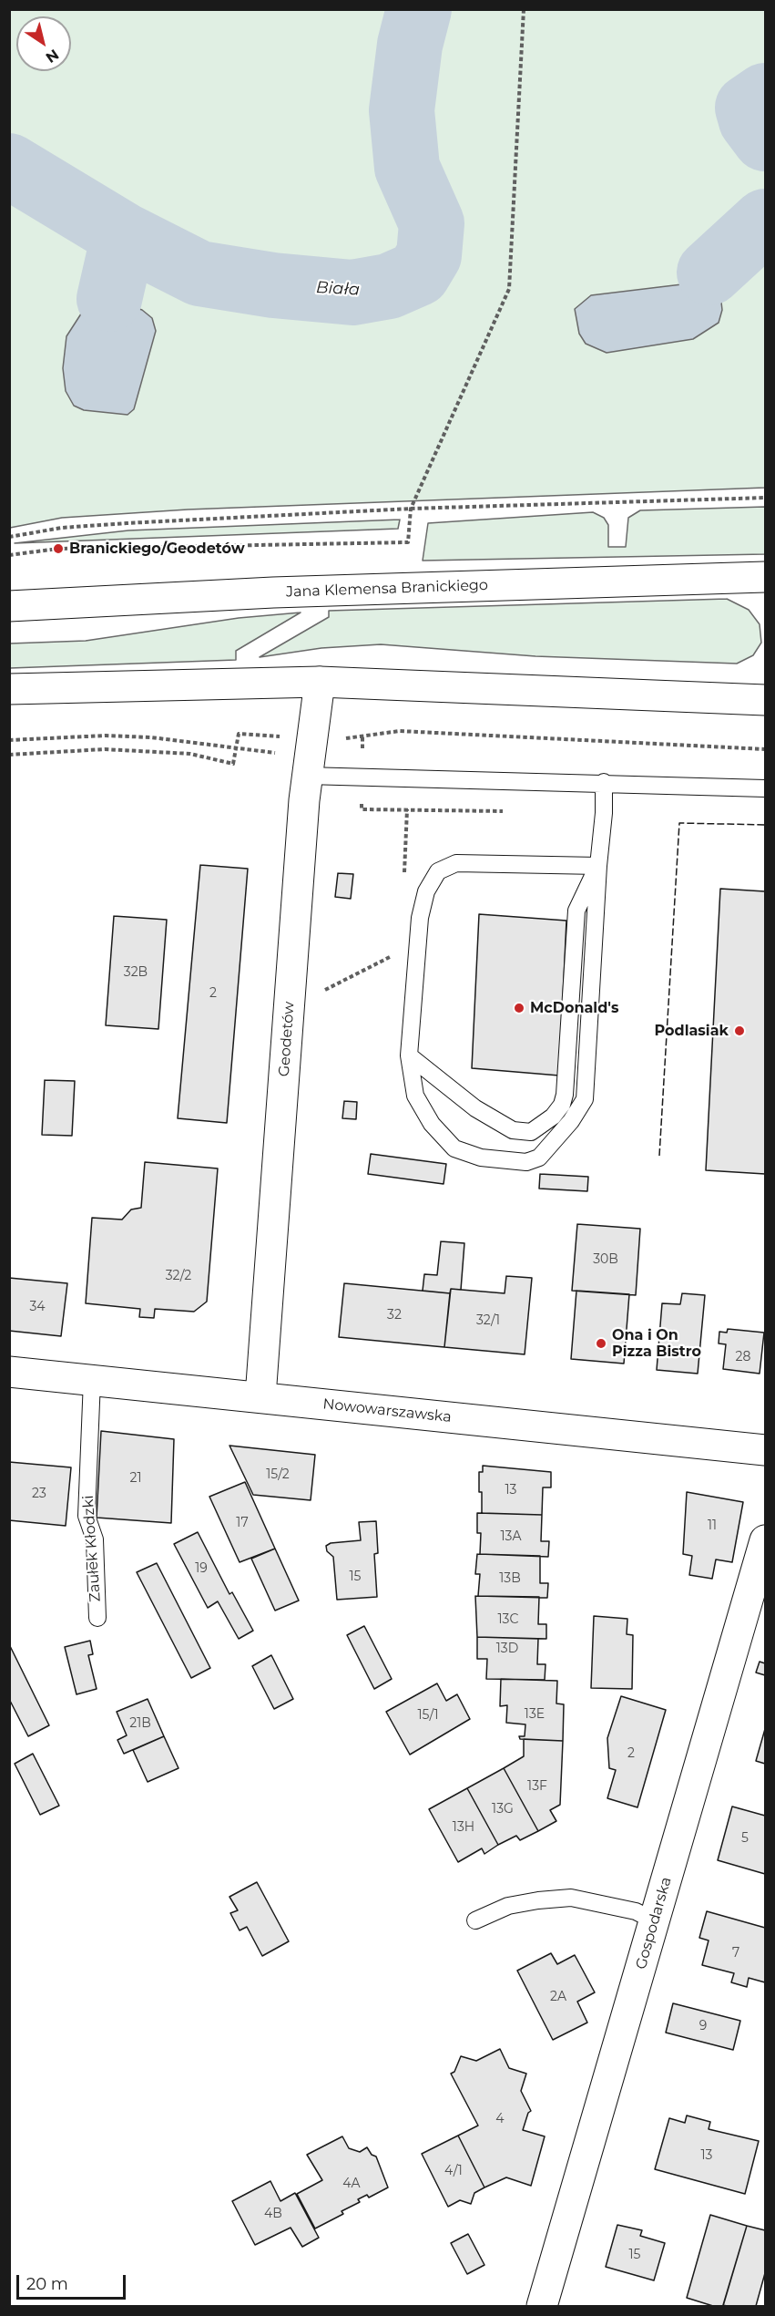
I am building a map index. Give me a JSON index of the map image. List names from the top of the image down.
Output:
{
  "streets": {
    "street": [
      "Jana Klemensa Branickiego",
      "Geodetów",
      "Nowowarszawska",
      "Gospodarska"
    ],
    "lane": ["Zaułek Kłodzki"]
  },
  "crossings": [
    ["Geodetów", "Nowowarszawska"],
    ["Nowowarszawska", "Zaułek Kłodzki"]
  ],
  "water": ["Biała"],
  "places": [
    "Branickiego/Geodetów",
    "McDonald's",
    "Podlasiak",
    "Ona i On Pizza Bistro"
  ],
  "house_numbers": [
    "32B",
    "2",
    "30B",
    "32/2",
    "34",
    "32",
    "32/1",
    "28",
    "15/2",
    "21",
    "13",
    "23",
    "17",
    "11",
    "13A",
    "19",
    "15",
    "13B",
    "13C",
    "13D",
    "13E",
    "15/1",
    "21B",
    "2",
    "13F",
    "13G",
    "13H",
    "5",
    "7",
    "2A",
    "9",
    "4",
    "13",
    "4/1",
    "4A",
    "4B",
    "15"
  ],
  "scale_bar": "20 m",
  "north": "bottom right"
}
